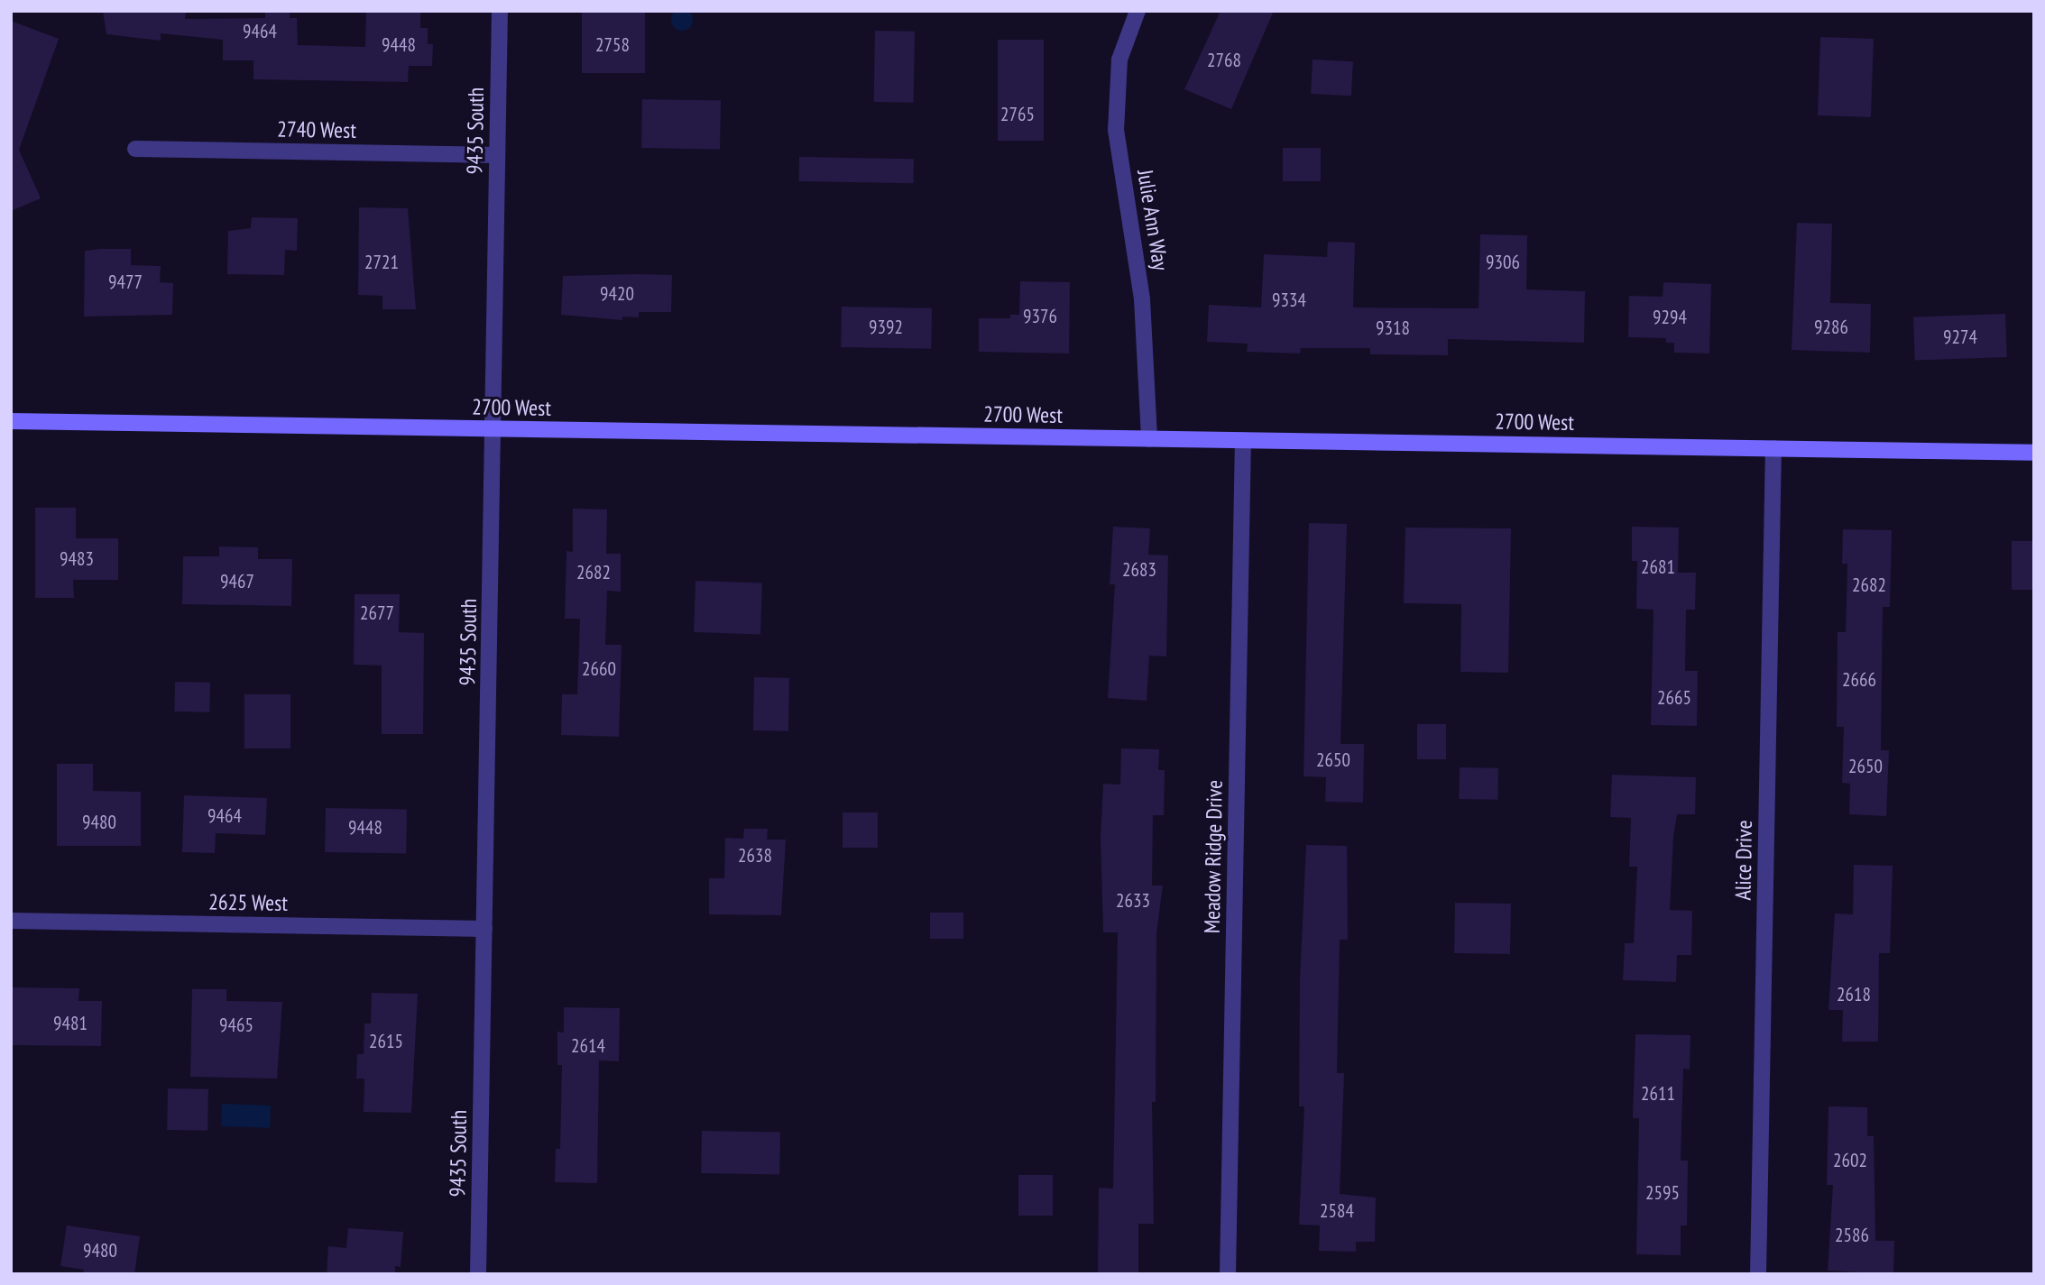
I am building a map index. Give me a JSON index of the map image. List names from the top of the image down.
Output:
{
  "streets": {
    "main road": ["2700 West"],
    "street": [
      "2740 West",
      "9435 South",
      "Julie Ann Way",
      "Meadow Ridge Drive",
      "Alice Drive",
      "2625 West"
    ]
  },
  "crossings": [
    ["2740 West", "9435 South"],
    ["9435 South", "2700 West"],
    ["9435 South", "2625 West"],
    ["Julie Ann Way", "2700 West"],
    ["2700 West", "Meadow Ridge Drive"],
    ["2700 West", "Alice Drive"]
  ],
  "house_numbers": [
    "9464",
    "9448",
    "2758",
    "2768",
    "2765",
    "2721",
    "9306",
    "9477",
    "9420",
    "9334",
    "9376",
    "9294",
    "9392",
    "9286",
    "9318",
    "9274",
    "9483",
    "2681",
    "2683",
    "2682",
    "9467",
    "2682",
    "2677",
    "2660",
    "2666",
    "2665",
    "2650",
    "2650",
    "9464",
    "9480",
    "9448",
    "2638",
    "2633",
    "2618",
    "9481",
    "9465",
    "2615",
    "2614",
    "2611",
    "2602",
    "2595",
    "2584",
    "2586",
    "9480"
  ]
}
